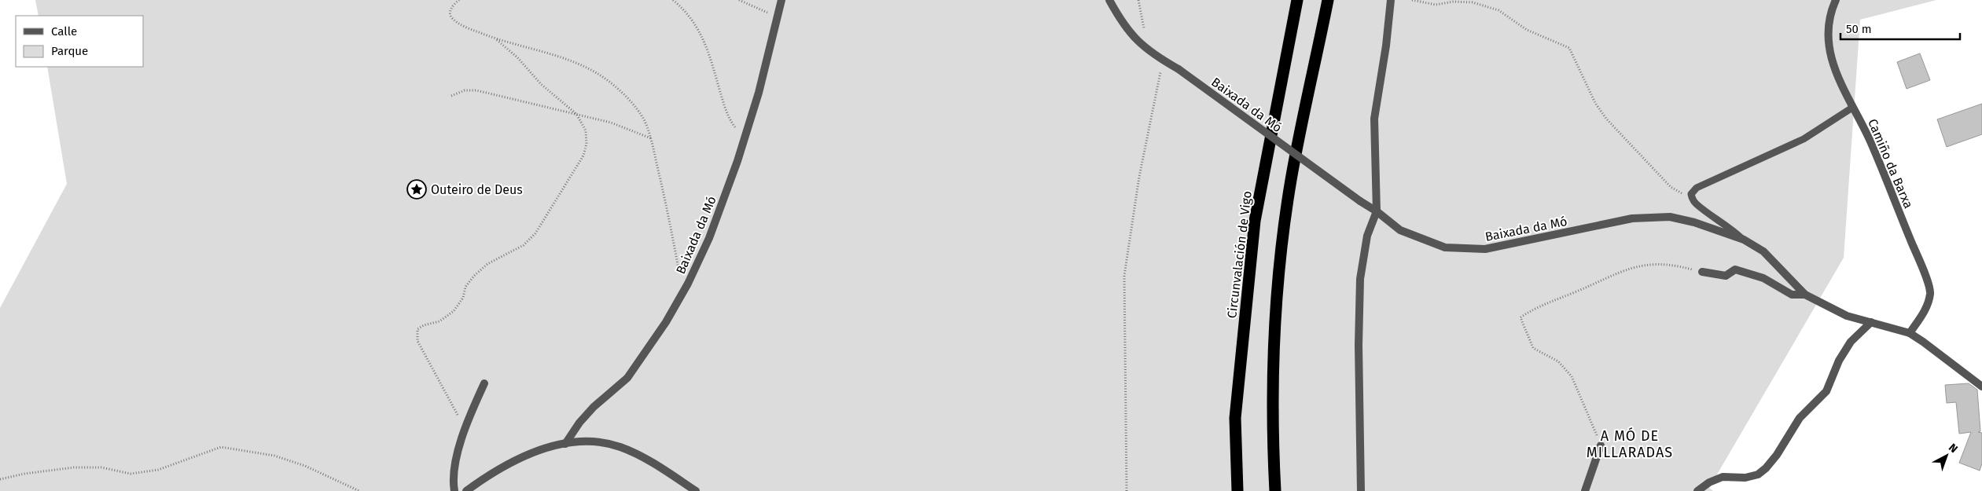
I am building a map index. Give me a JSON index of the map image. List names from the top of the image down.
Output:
{
  "streets": {
    "highway": ["Circunvalación de Vigo"],
    "street": ["Baixada da Mó", "Camiño da Barxa"]
  },
  "crossings": [
    ["Baixada da Mó", "Camiño da Barxa"]
  ],
  "districts": ["A MÓ DE MILLARADAS"],
  "places": {
    "place": ["Outeiro de Deus"]
  },
  "legend": ["Calle", "Parque"],
  "scale_bar": "50 m",
  "north": "top right"
}
